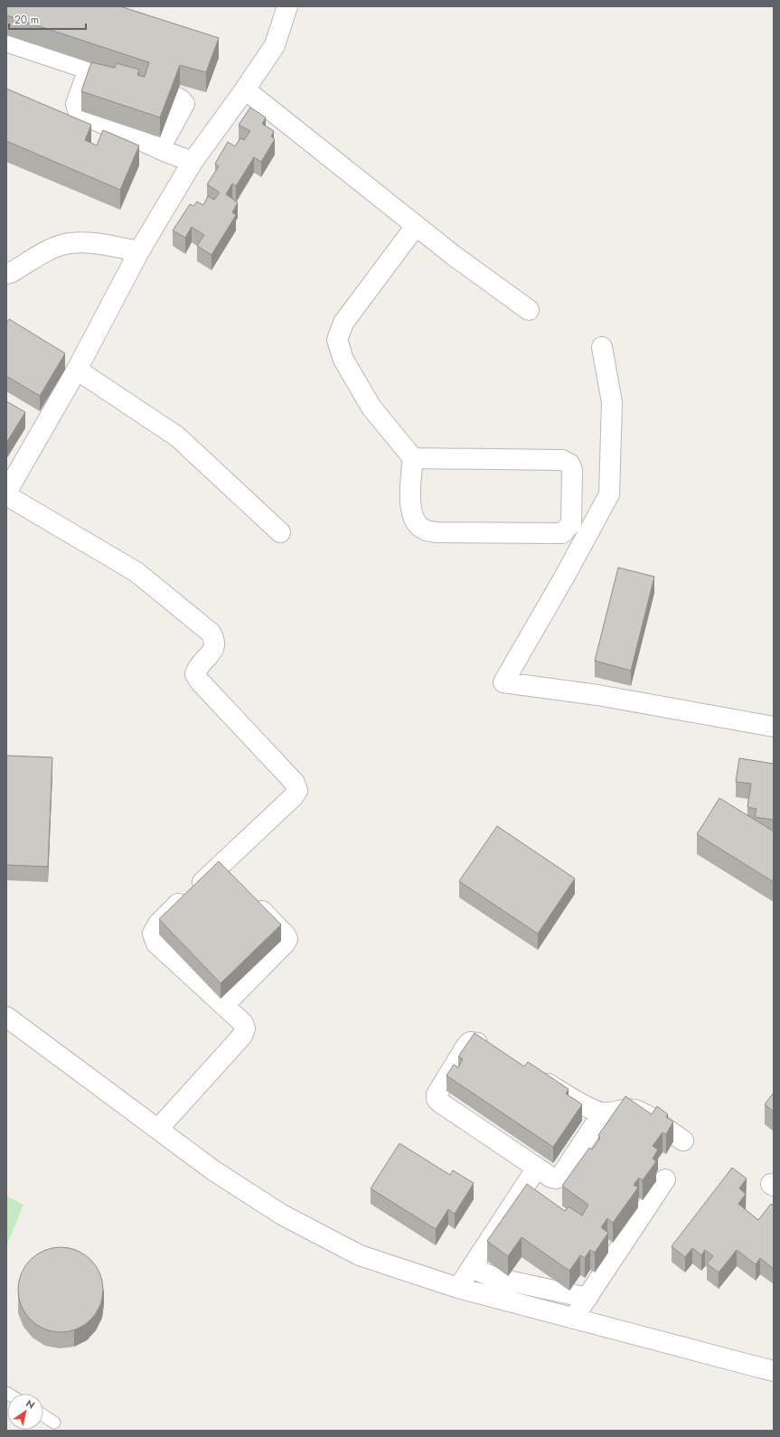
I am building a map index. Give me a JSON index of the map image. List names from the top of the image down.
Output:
{
  "scale_bar": "20 m",
  "north": "top right"
}
